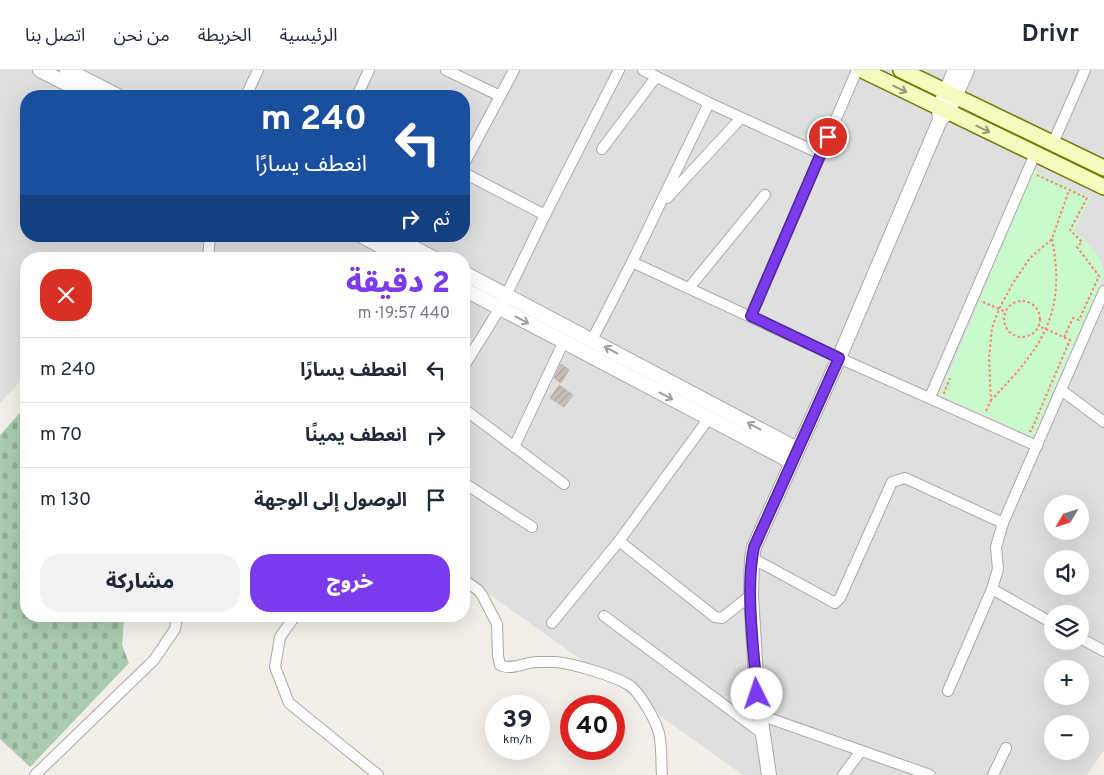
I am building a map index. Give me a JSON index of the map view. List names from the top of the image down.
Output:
{
  "north": "bottom left",
  "page": {
    "header": "Drivr",
    "nav": [
      "الرئيسية",
      "الخريطة",
      "من نحن",
      "اتصل بنا"
    ],
    "turn": ["240 m", "انعطف يسارًا"],
    "then": "ثم",
    "heading": ["2 دقيقة", "440 m · 19:57"],
    "list": [
      {
        "name": "انعطف يسارًا",
        "value": "240 m"
      },
      {
        "name": "انعطف يمينًا",
        "value": "70 m"
      },
      {
        "name": "الوصول إلى الوجهة",
        "value": "130 m"
      }
    ],
    "map_buttons": ["+", "−"],
    "buttons": ["خروج", "مشاركة"],
    "speed": "39 km/h",
    "limit": "40"
  }
}
